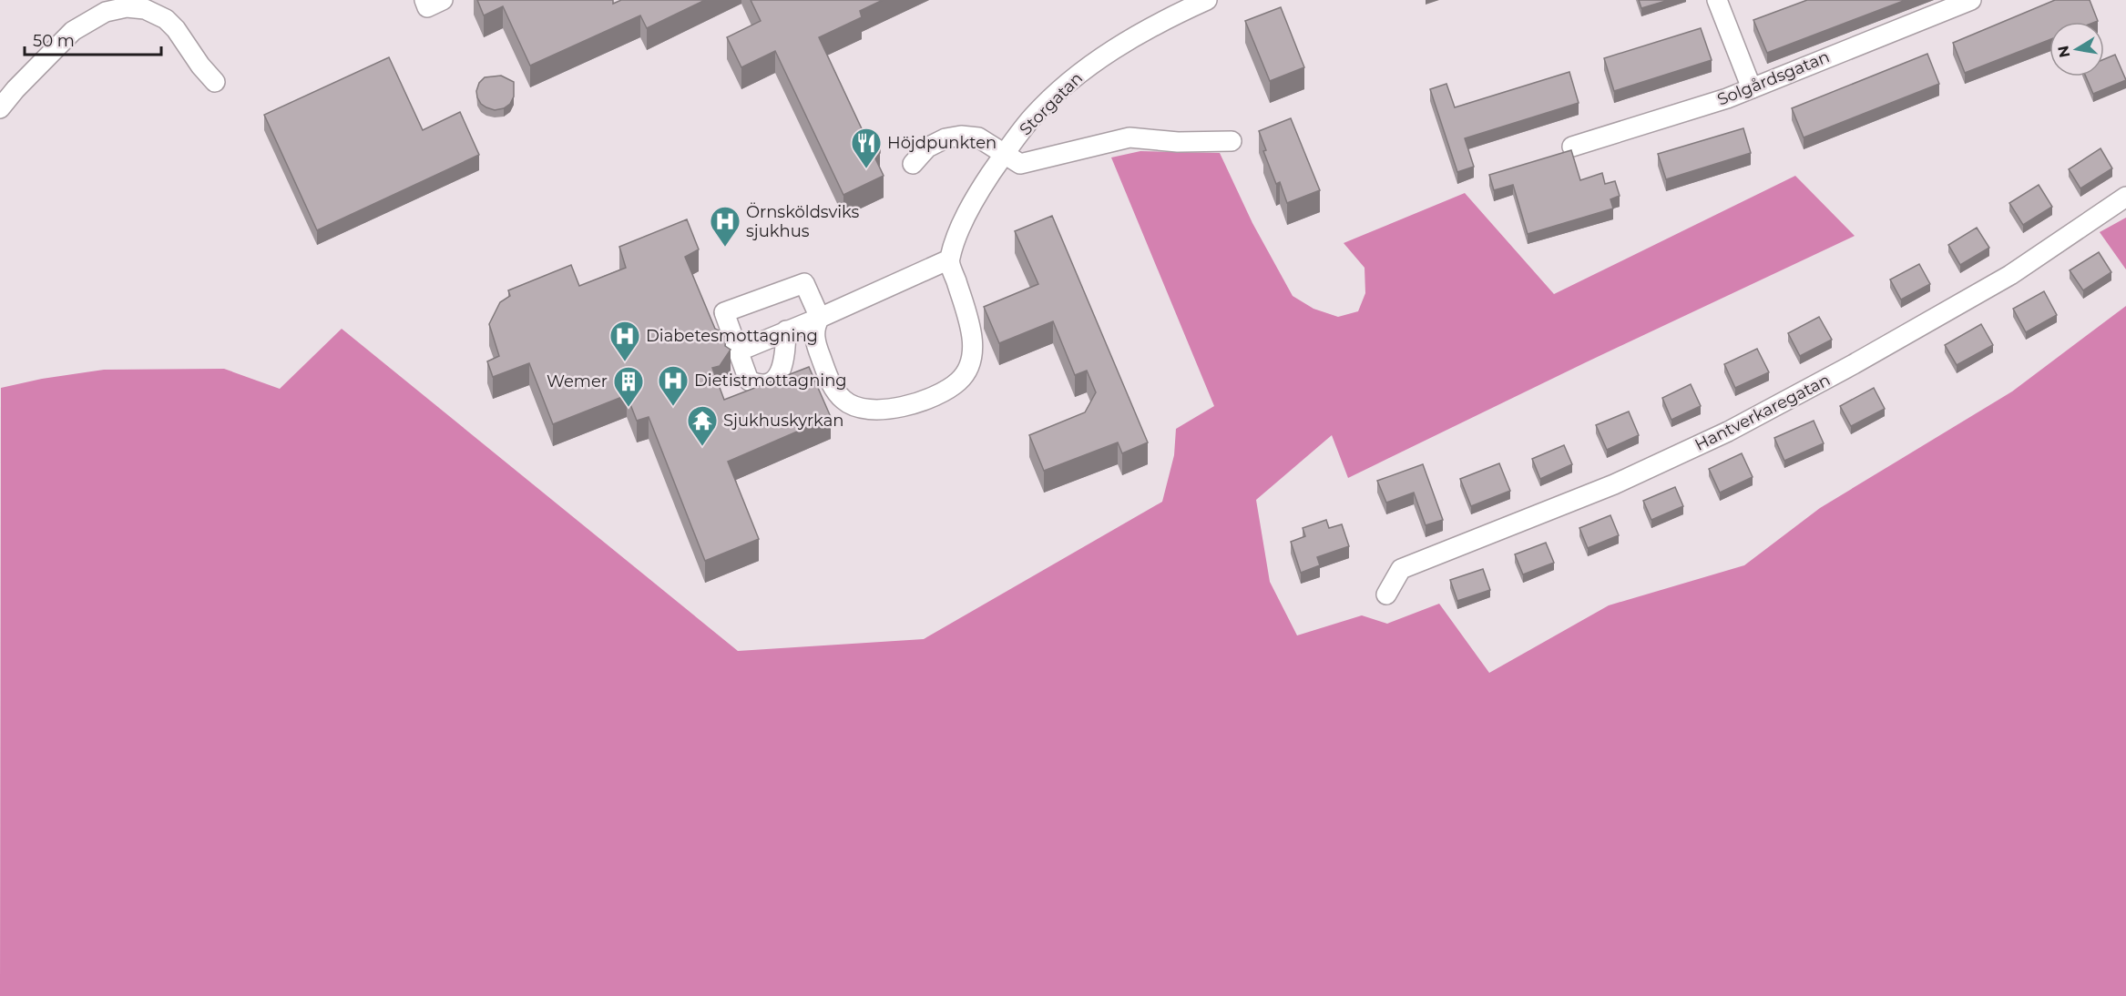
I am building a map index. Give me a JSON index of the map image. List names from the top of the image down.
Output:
{
  "streets": {
    "street": ["Solgårdsgatan", "Storgatan", "Hantverkaregatan"]
  },
  "places": {
    "restaurant": ["Höjdpunkten"],
    "hospital": ["Örnsköldsviks sjukhus", "Diabetesmottagning", "Dietistmottagning"],
    "building": ["Wemer"],
    "temple": ["Sjukhuskyrkan"]
  },
  "scale_bar": "50 m",
  "north": "left"
}
